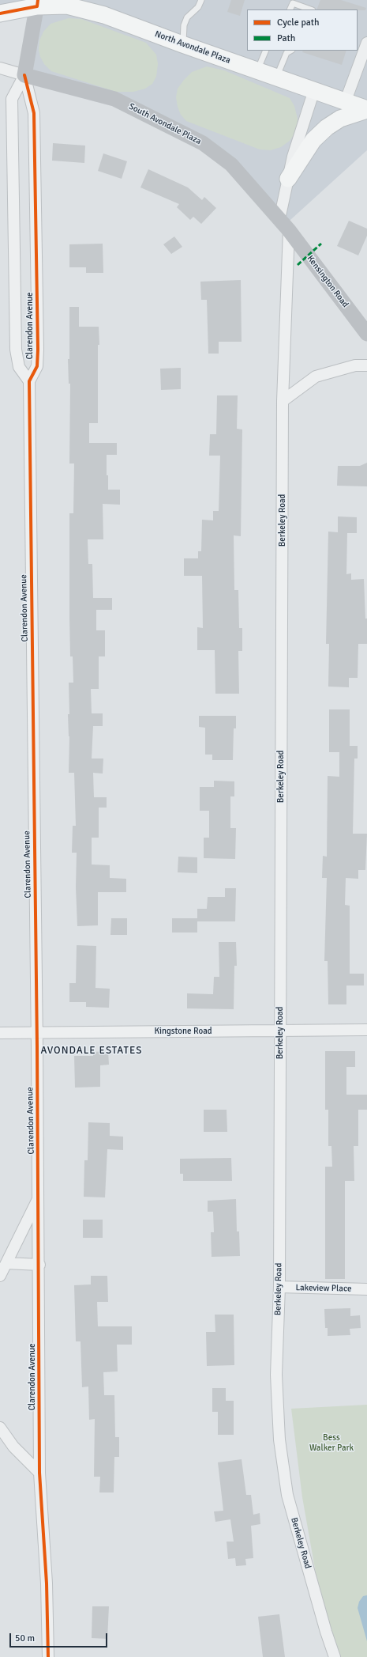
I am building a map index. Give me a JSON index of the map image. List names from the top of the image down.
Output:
{
  "streets": {
    "main road": ["North Avondale Plaza"],
    "street": [
      "South Avondale Plaza",
      "Kensington Road",
      "Clarendon Avenue",
      "Berkeley Road",
      "Kingstone Road",
      "Lakeview Place"
    ]
  },
  "crossings": [
    ["South Avondale Plaza", "Kensington Road"],
    ["South Avondale Plaza", "Clarendon Avenue"],
    ["South Avondale Plaza", "Berkeley Road"],
    ["Kensington Road", "Berkeley Road"],
    ["Clarendon Avenue", "Kingstone Road"],
    ["Berkeley Road", "Kingstone Road"],
    ["Berkeley Road", "Lakeview Place"]
  ],
  "districts": ["AVONDALE ESTATES"],
  "parks": ["Bess Walker Park"],
  "legend": ["Cycle path", "Path"],
  "scale_bar": "50 m"
}
